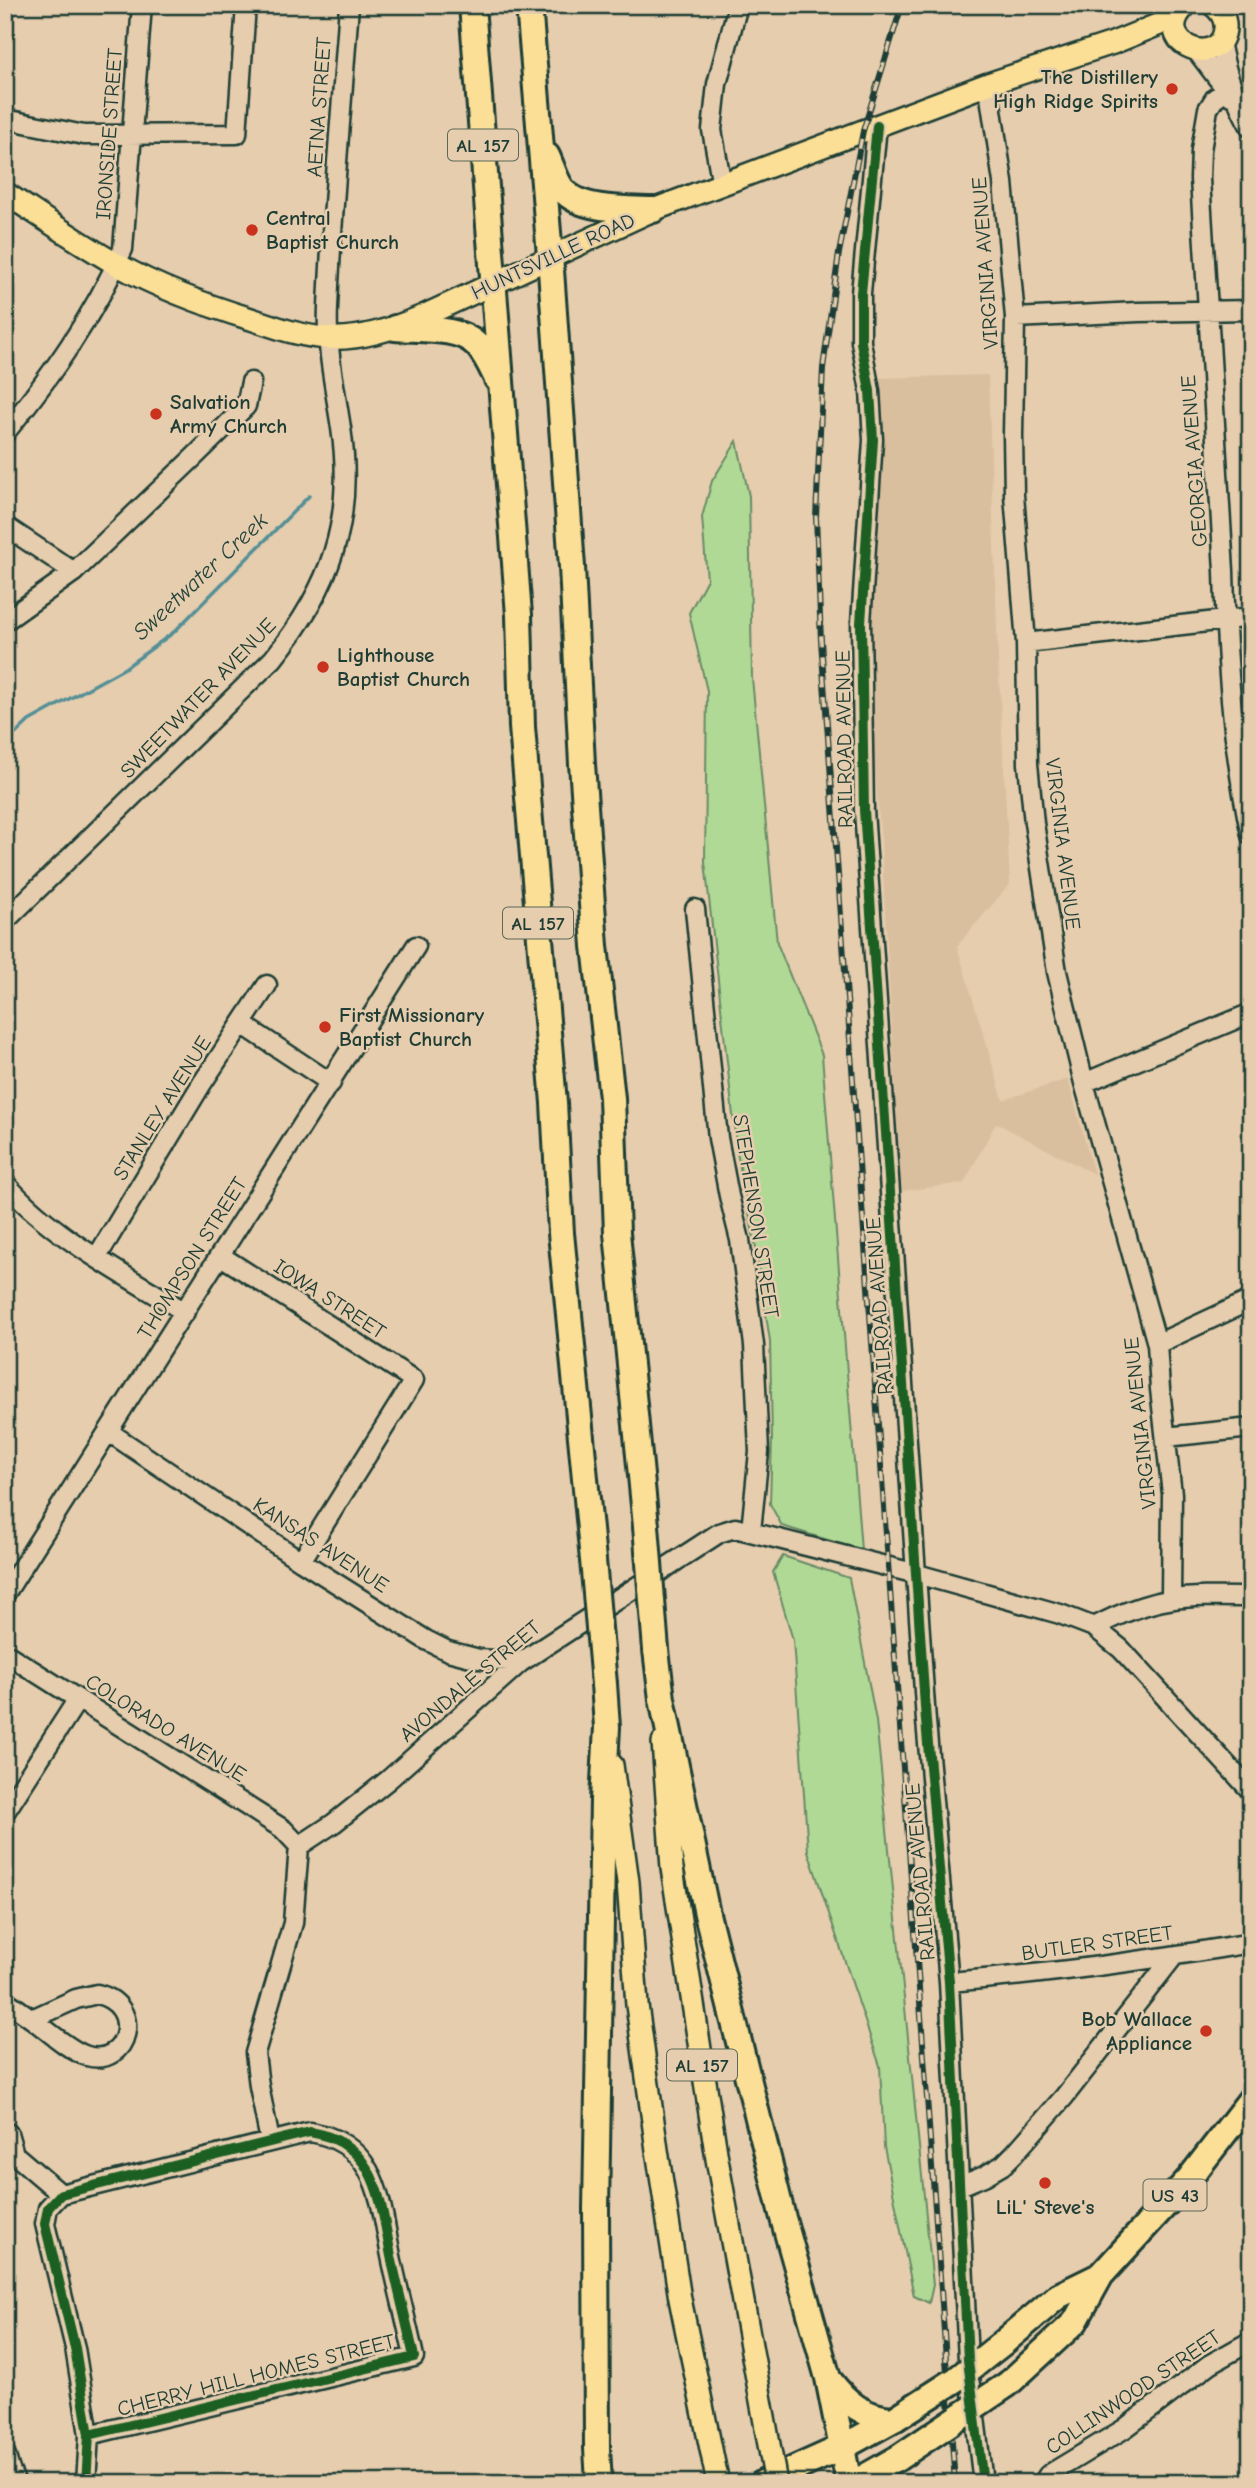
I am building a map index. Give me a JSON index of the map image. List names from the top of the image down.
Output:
{
  "streets": {
    "highway": ["AL 157", "US 43"],
    "main road": ["HUNTSVILLE ROAD"],
    "street": [
      "AETNA STREET",
      "IRONSIDE STREET",
      "VIRGINIA AVENUE",
      "GEORGIA AVENUE",
      "SWEETWATER AVENUE",
      "RAILROAD AVENUE",
      "STANLEY AVENUE",
      "STEPHENSON STREET",
      "THOMPSON STREET",
      "IOWA STREET",
      "KANSAS AVENUE",
      "AVONDALE STREET",
      "COLORADO AVENUE",
      "BUTLER STREET",
      "CHERRY HILL HOMES STREET",
      "COLLINWOOD STREET"
    ]
  },
  "crossings": [
    ["AETNA STREET", "HUNTSVILLE ROAD"],
    ["AETNA STREET", "SWEETWATER AVENUE"],
    ["IRONSIDE STREET", "HUNTSVILLE ROAD"],
    ["AL 157", "HUNTSVILLE ROAD"],
    ["HUNTSVILLE ROAD", "VIRGINIA AVENUE"],
    ["HUNTSVILLE ROAD", "SWEETWATER AVENUE"],
    ["HUNTSVILLE ROAD", "RAILROAD AVENUE"],
    ["RAILROAD AVENUE", "BUTLER STREET"],
    ["STEPHENSON STREET", "AVONDALE STREET"],
    ["THOMPSON STREET", "IOWA STREET"],
    ["THOMPSON STREET", "KANSAS AVENUE"],
    ["IOWA STREET", "KANSAS AVENUE"],
    ["KANSAS AVENUE", "AVONDALE STREET"],
    ["AVONDALE STREET", "COLORADO AVENUE"]
  ],
  "water": ["Sweetwater Creek"],
  "places": [
    "The Distillery High Ridge Spirits",
    "Central Baptist Church",
    "Salvation Army Church",
    "Lighthouse Baptist Church",
    "First Missionary Baptist Church",
    "Bob Wallace Appliance",
    "LiL' Steve's"
  ]
}
